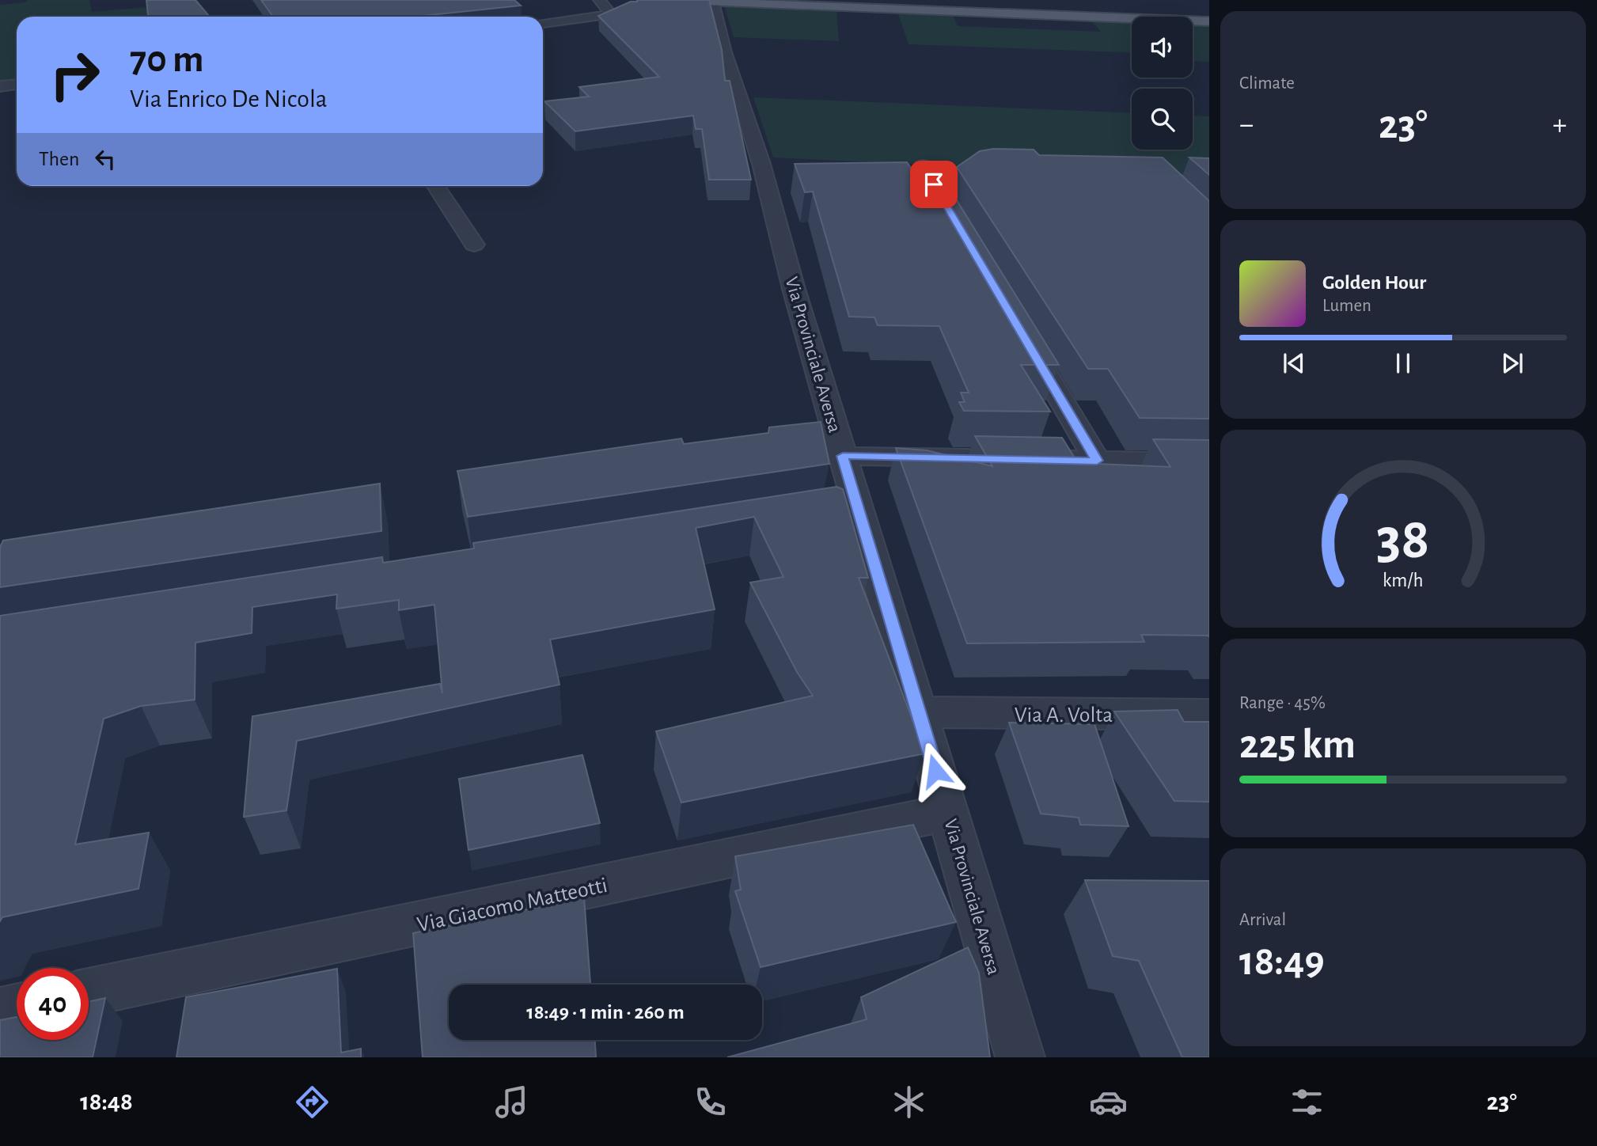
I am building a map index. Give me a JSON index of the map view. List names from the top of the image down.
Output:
{
  "streets": {
    "street": ["Via Provinciale Aversa", "Via A. Volta", "Via Giacomo Matteotti"]
  },
  "crossings": [
    ["Via Provinciale Aversa", "Via A. Volta"],
    ["Via Provinciale Aversa", "Via Giacomo Matteotti"]
  ],
  "page": {
    "tile": [
      "Climate",
      ["Range · 45%", "225 km"],
      ["Arrival", "18:49"]
    ],
    "turn": ["70 m", "Via Enrico De Nicola"],
    "heat": ["−", "23°", "+"],
    "then": "Then",
    "song": ["Golden Hour", "Lumen"],
    "limit": "40",
    "trip": "18:49 · 1 min · 260 m",
    "tabs": ["18:48", "23°"],
    "gauge": ["38", "km/h"]
  }
}
